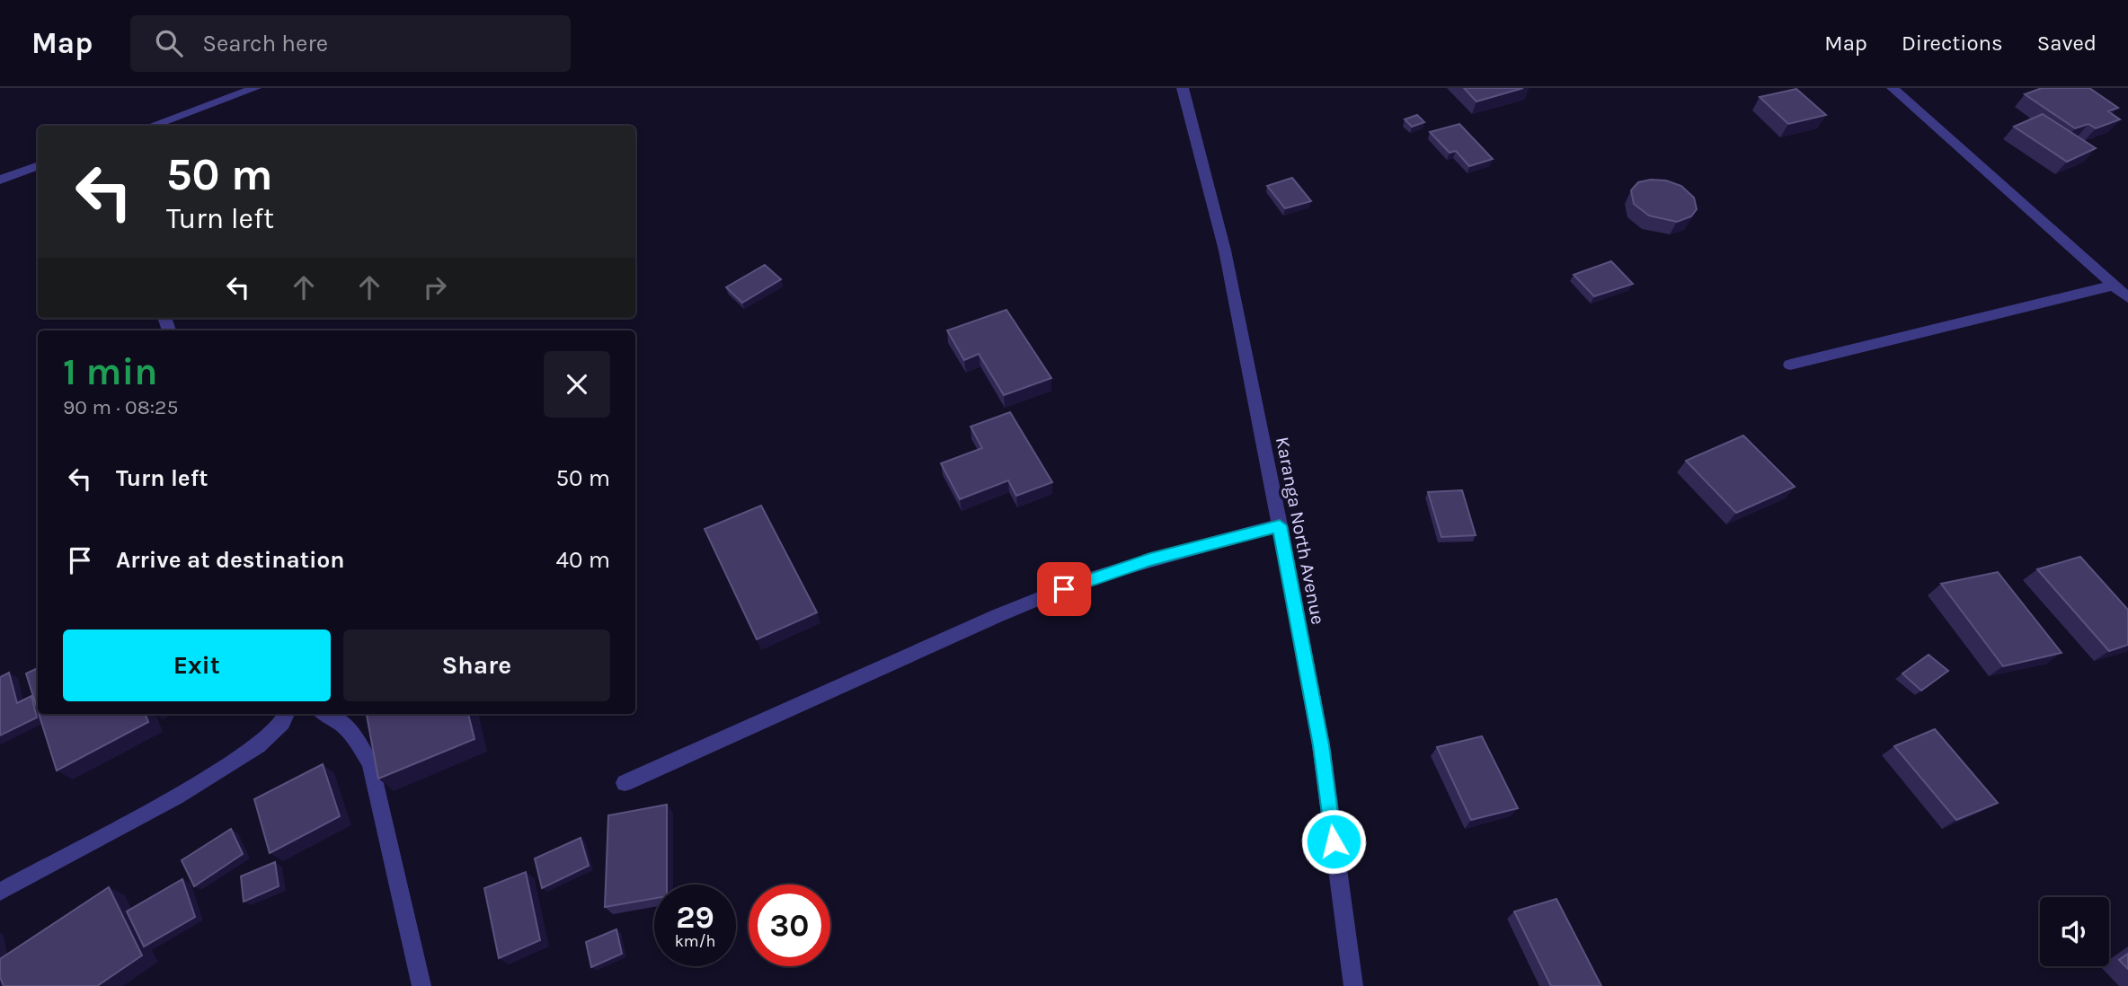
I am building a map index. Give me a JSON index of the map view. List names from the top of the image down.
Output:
{
  "streets": {
    "street": ["Karanga North Avenue"]
  },
  "page": {
    "header": "Map",
    "search": "Search here",
    "nav": ["Map", "Directions", "Saved"],
    "turn": ["50 m", "Turn left"],
    "heading": ["1 min", "90 m · 08:25"],
    "list": [
      {
        "name": "Turn left",
        "value": "50 m"
      },
      {
        "name": "Arrive at destination",
        "value": "40 m"
      }
    ],
    "buttons": ["Exit", "Share"],
    "speed": "29 km/h",
    "limit": "30"
  }
}
